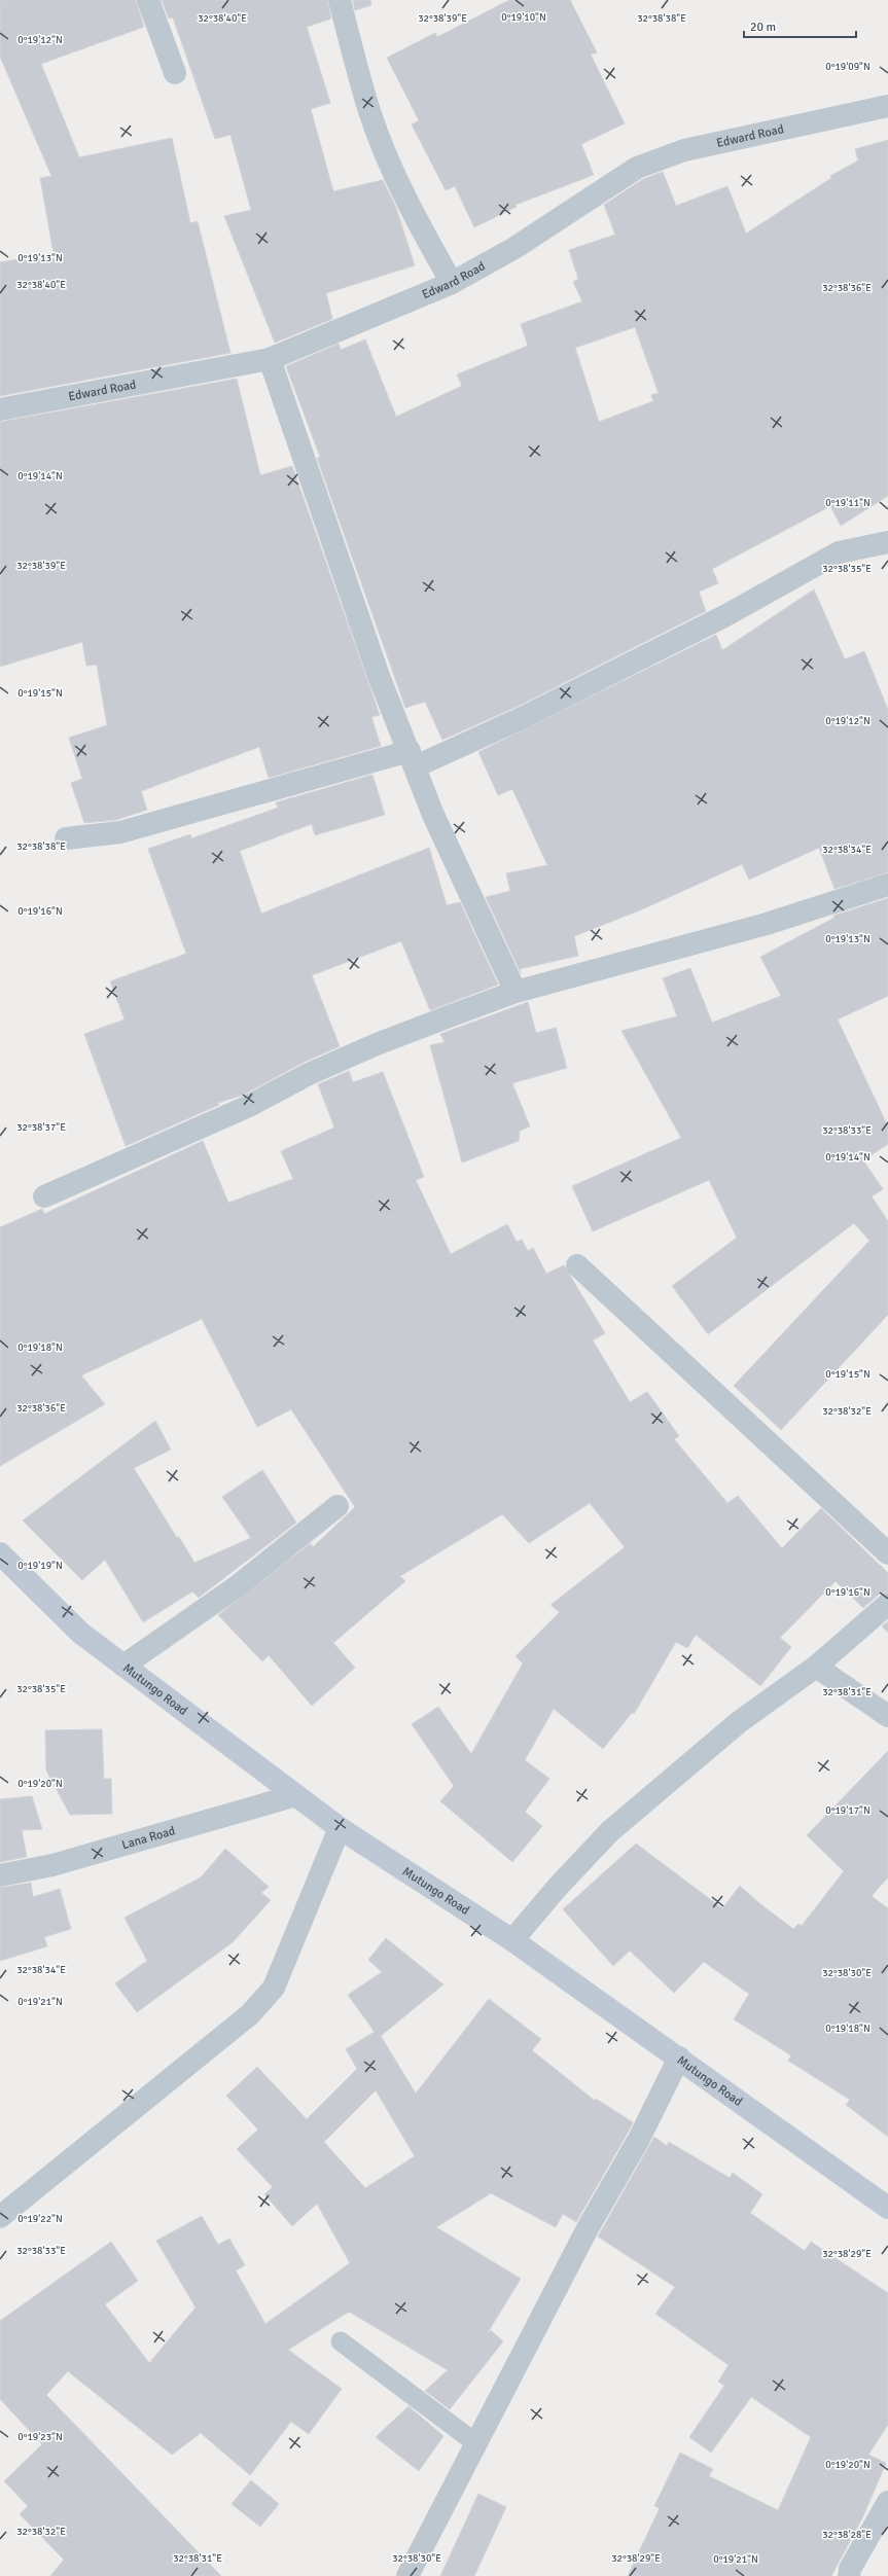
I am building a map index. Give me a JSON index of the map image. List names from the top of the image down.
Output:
{
  "streets": {
    "main road": ["Mutungo Road"],
    "street": ["Edward Road", "Lana Road"]
  },
  "crossings": [
    ["Mutungo Road", "Lana Road"]
  ],
  "scale_bar": "20 m",
  "coordinates": [
    "0°19'10\"N",
    "32°38'40\"E",
    "32°38'39\"E",
    "32°38'38\"E",
    "0°19'12\"N",
    "0°19'09\"N",
    "0°19'13\"N",
    "32°38'36\"E",
    "0°19'14\"N",
    "0°19'11\"N",
    "32°38'35\"E",
    "0°19'15\"N",
    "32°38'34\"E",
    "0°19'16\"N",
    "32°38'37\"E",
    "32°38'33\"E",
    "0°19'18\"N",
    "32°38'32\"E",
    "0°19'19\"N",
    "32°38'31\"E",
    "0°19'20\"N",
    "0°19'17\"N",
    "32°38'30\"E",
    "0°19'21\"N",
    "0°19'22\"N",
    "32°38'29\"E",
    "0°19'23\"N",
    "32°38'28\"E"
  ]
}
